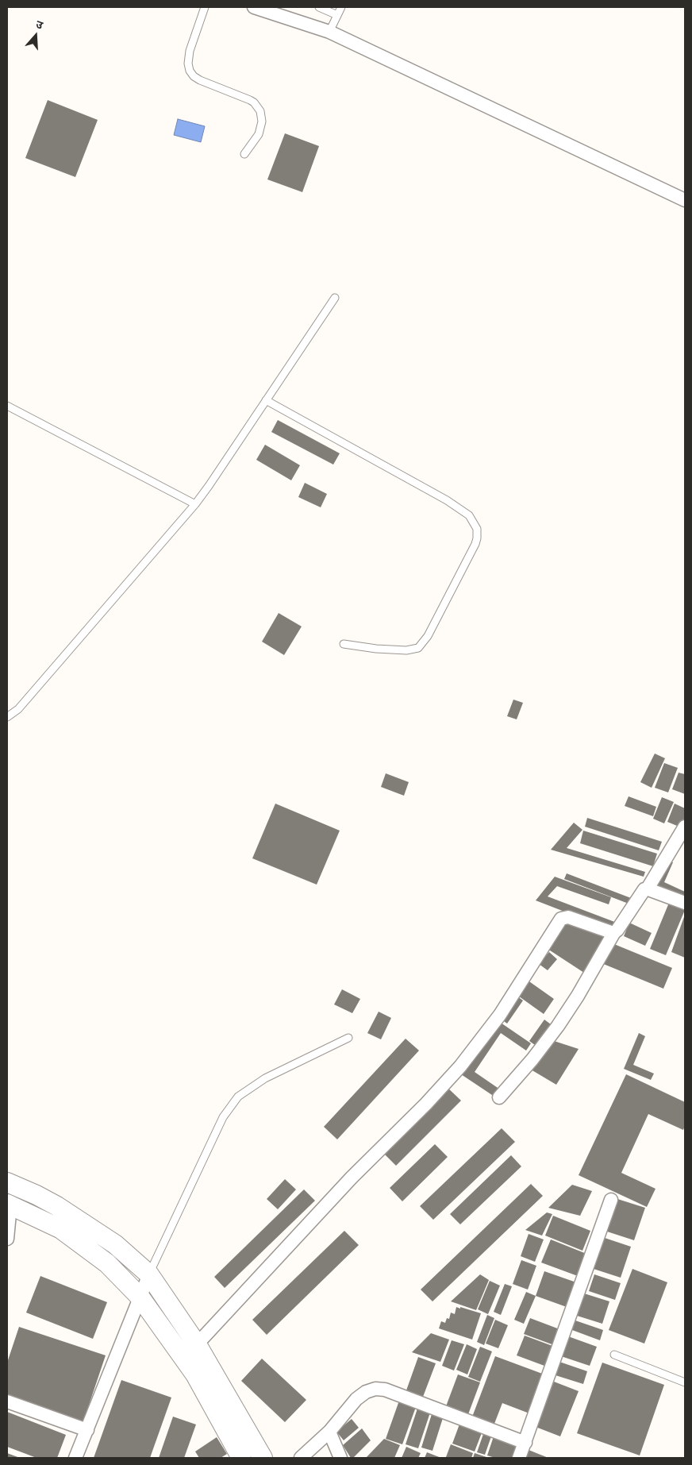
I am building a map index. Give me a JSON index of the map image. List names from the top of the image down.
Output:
{
  "north": "top"
}
